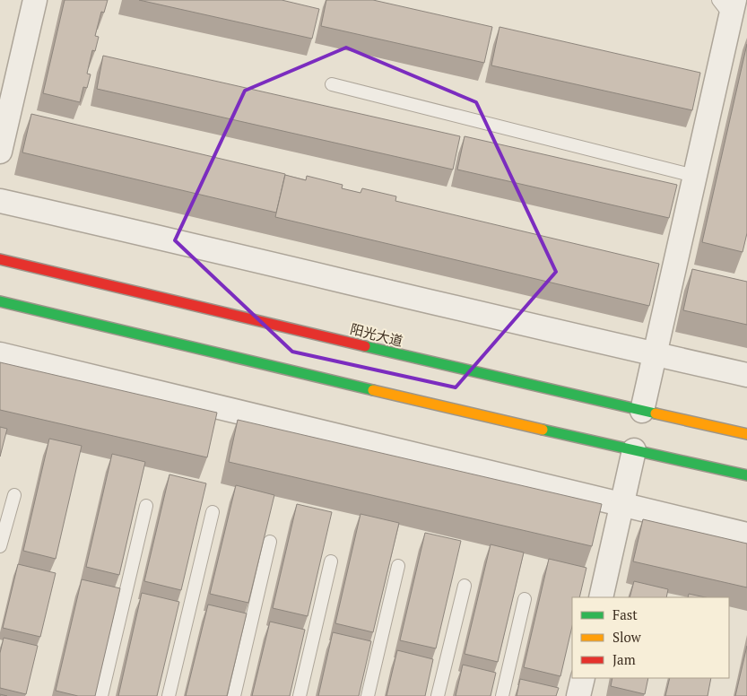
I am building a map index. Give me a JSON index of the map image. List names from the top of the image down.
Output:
{
  "streets": {
    "main road": ["阳光大道"]
  },
  "legend": ["Fast", "Slow", "Jam"]
}
